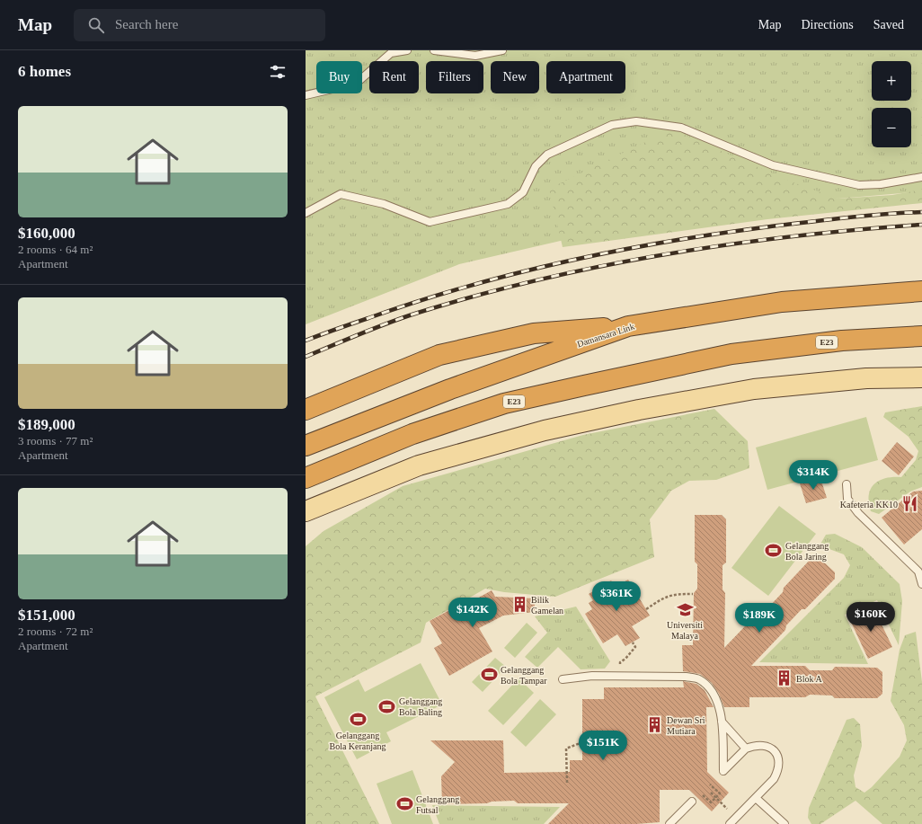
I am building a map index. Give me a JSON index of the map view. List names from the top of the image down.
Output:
{
  "streets": {
    "highway": ["Damansara Link", "E23"]
  },
  "places": {
    "restaurant": ["Kafeteria KK10"],
    "sports": [
      "Gelanggang Bola Jaring",
      "Gelanggang Bola Tampar",
      "Gelanggang Bola Baling",
      "Gelanggang Bola Keranjang",
      "Gelanggang Futsal"
    ],
    "building": ["Bilik Gamelan", "Blok A", "Dewan Sri Mutiara"],
    "school or university": ["Universiti Malaya"]
  },
  "page": {
    "header": "Map",
    "search": "Search here",
    "nav": ["Map", "Directions", "Saved"],
    "heading": "6 homes",
    "map_buttons": ["+", "−"],
    "chip": [
      "Buy",
      "Rent",
      "Filters",
      "New",
      "Apartment"
    ],
    "list": [
      {
        "name": "$160,000",
        "note": "2 rooms · 64 m² · Apartment"
      },
      {
        "name": "$189,000",
        "note": "3 rooms · 77 m² · Apartment"
      },
      {
        "name": "$151,000",
        "note": "2 rooms · 72 m² · Apartment"
      }
    ],
    "price": [
      "$314K",
      "$361K",
      "$142K",
      "$160K",
      "$189K",
      "$151K"
    ]
  }
}
